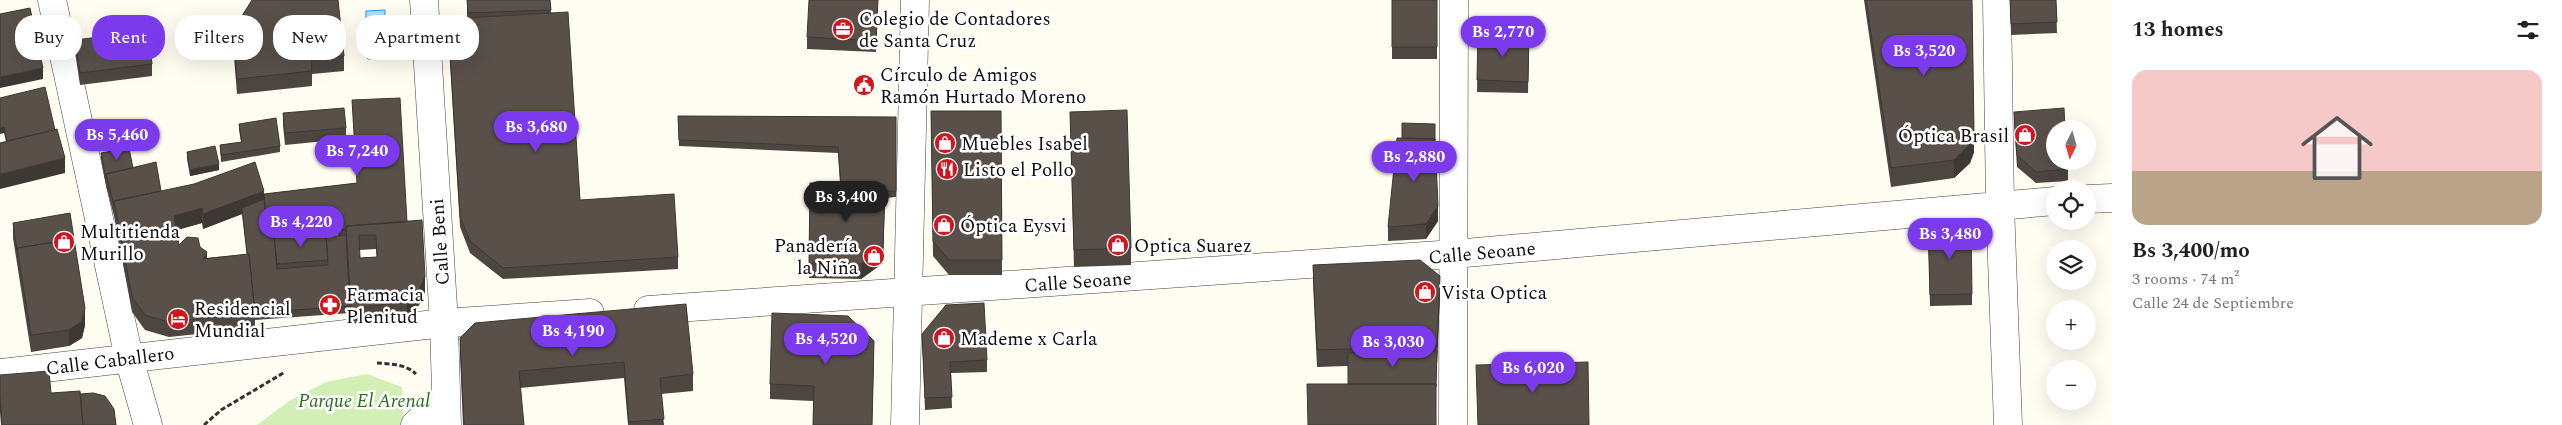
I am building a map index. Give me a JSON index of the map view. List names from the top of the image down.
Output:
{
  "streets": {
    "street": ["Calle Beni", "Calle Seoane", "Calle Caballero"]
  },
  "crossings": [
    ["Calle Beni", "Calle Caballero"],
    ["Calle Seoane", "Calle Caballero"]
  ],
  "parks": ["Parque El Arenal"],
  "places": {
    "office": ["Colegio de Contadores de Santa Cruz"],
    "public building": ["Círculo de Amigos Ramón Hurtado Moreno"],
    "shop": [
      "Óptica Brasil",
      "Muebles Isabel",
      "Óptica Eysvi",
      "Multitienda Murillo",
      "Optica Suarez",
      "Panadería la Niña",
      "Vista Optica",
      "Mademe x Carla"
    ],
    "restaurant": ["Listo el Pollo"],
    "pharmacy": ["Farmacia Plenitud"],
    "hotel": ["Residencial Mundial"]
  },
  "north": "bottom",
  "page": {
    "heading": "13 homes",
    "chip": [
      "Buy",
      "Rent",
      "Filters",
      "New",
      "Apartment"
    ],
    "price": [
      "Bs 2,770",
      "Bs 3,520",
      "Bs 3,680",
      "Bs 5,460",
      "Bs 7,240",
      "Bs 2,880",
      "Bs 3,400",
      "Bs 4,220",
      "Bs 3,480",
      "Bs 4,190",
      "Bs 4,520",
      "Bs 3,030",
      "Bs 6,020"
    ],
    "list": [
      {
        "name": "Bs 3,400/mo",
        "note": "3 rooms · 74 m² · Calle 24 de Septiembre"
      }
    ],
    "map_buttons": ["+", "−"]
  }
}
